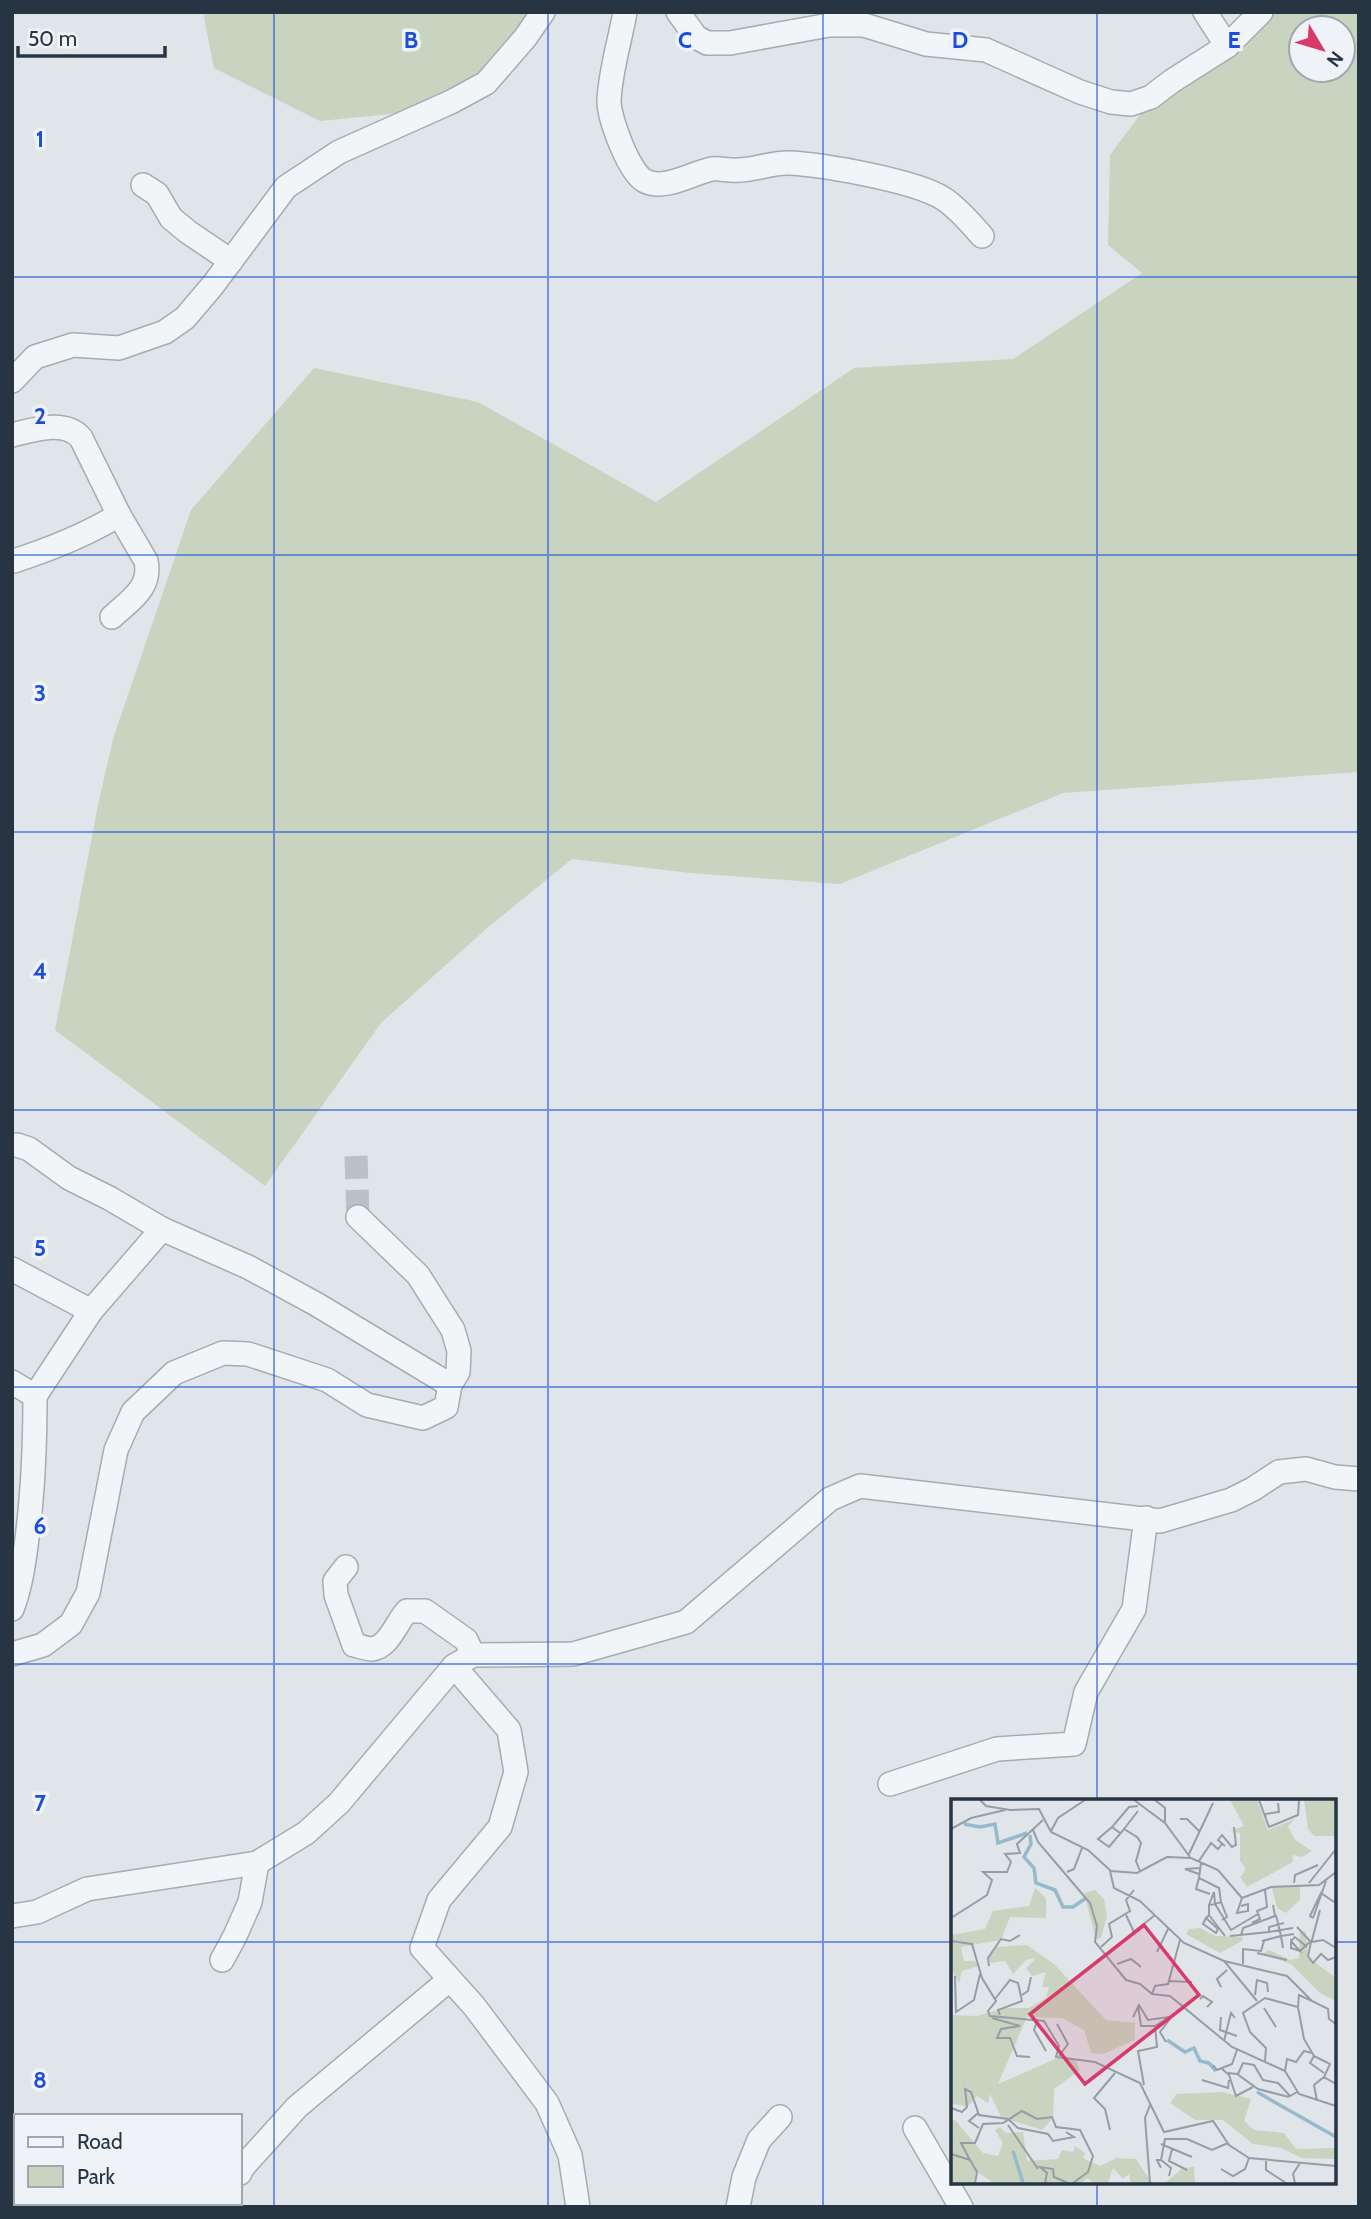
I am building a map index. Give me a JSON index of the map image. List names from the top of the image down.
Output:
{
  "legend": ["Road", "Park"],
  "scale_bar": "50 m",
  "north": "bottom right",
  "grid": {
    "columns": [
      "B",
      "C",
      "D",
      "E"
    ],
    "rows": [
      "1",
      "2",
      "3",
      "4",
      "5",
      "6",
      "7",
      "8"
    ]
  }
}
